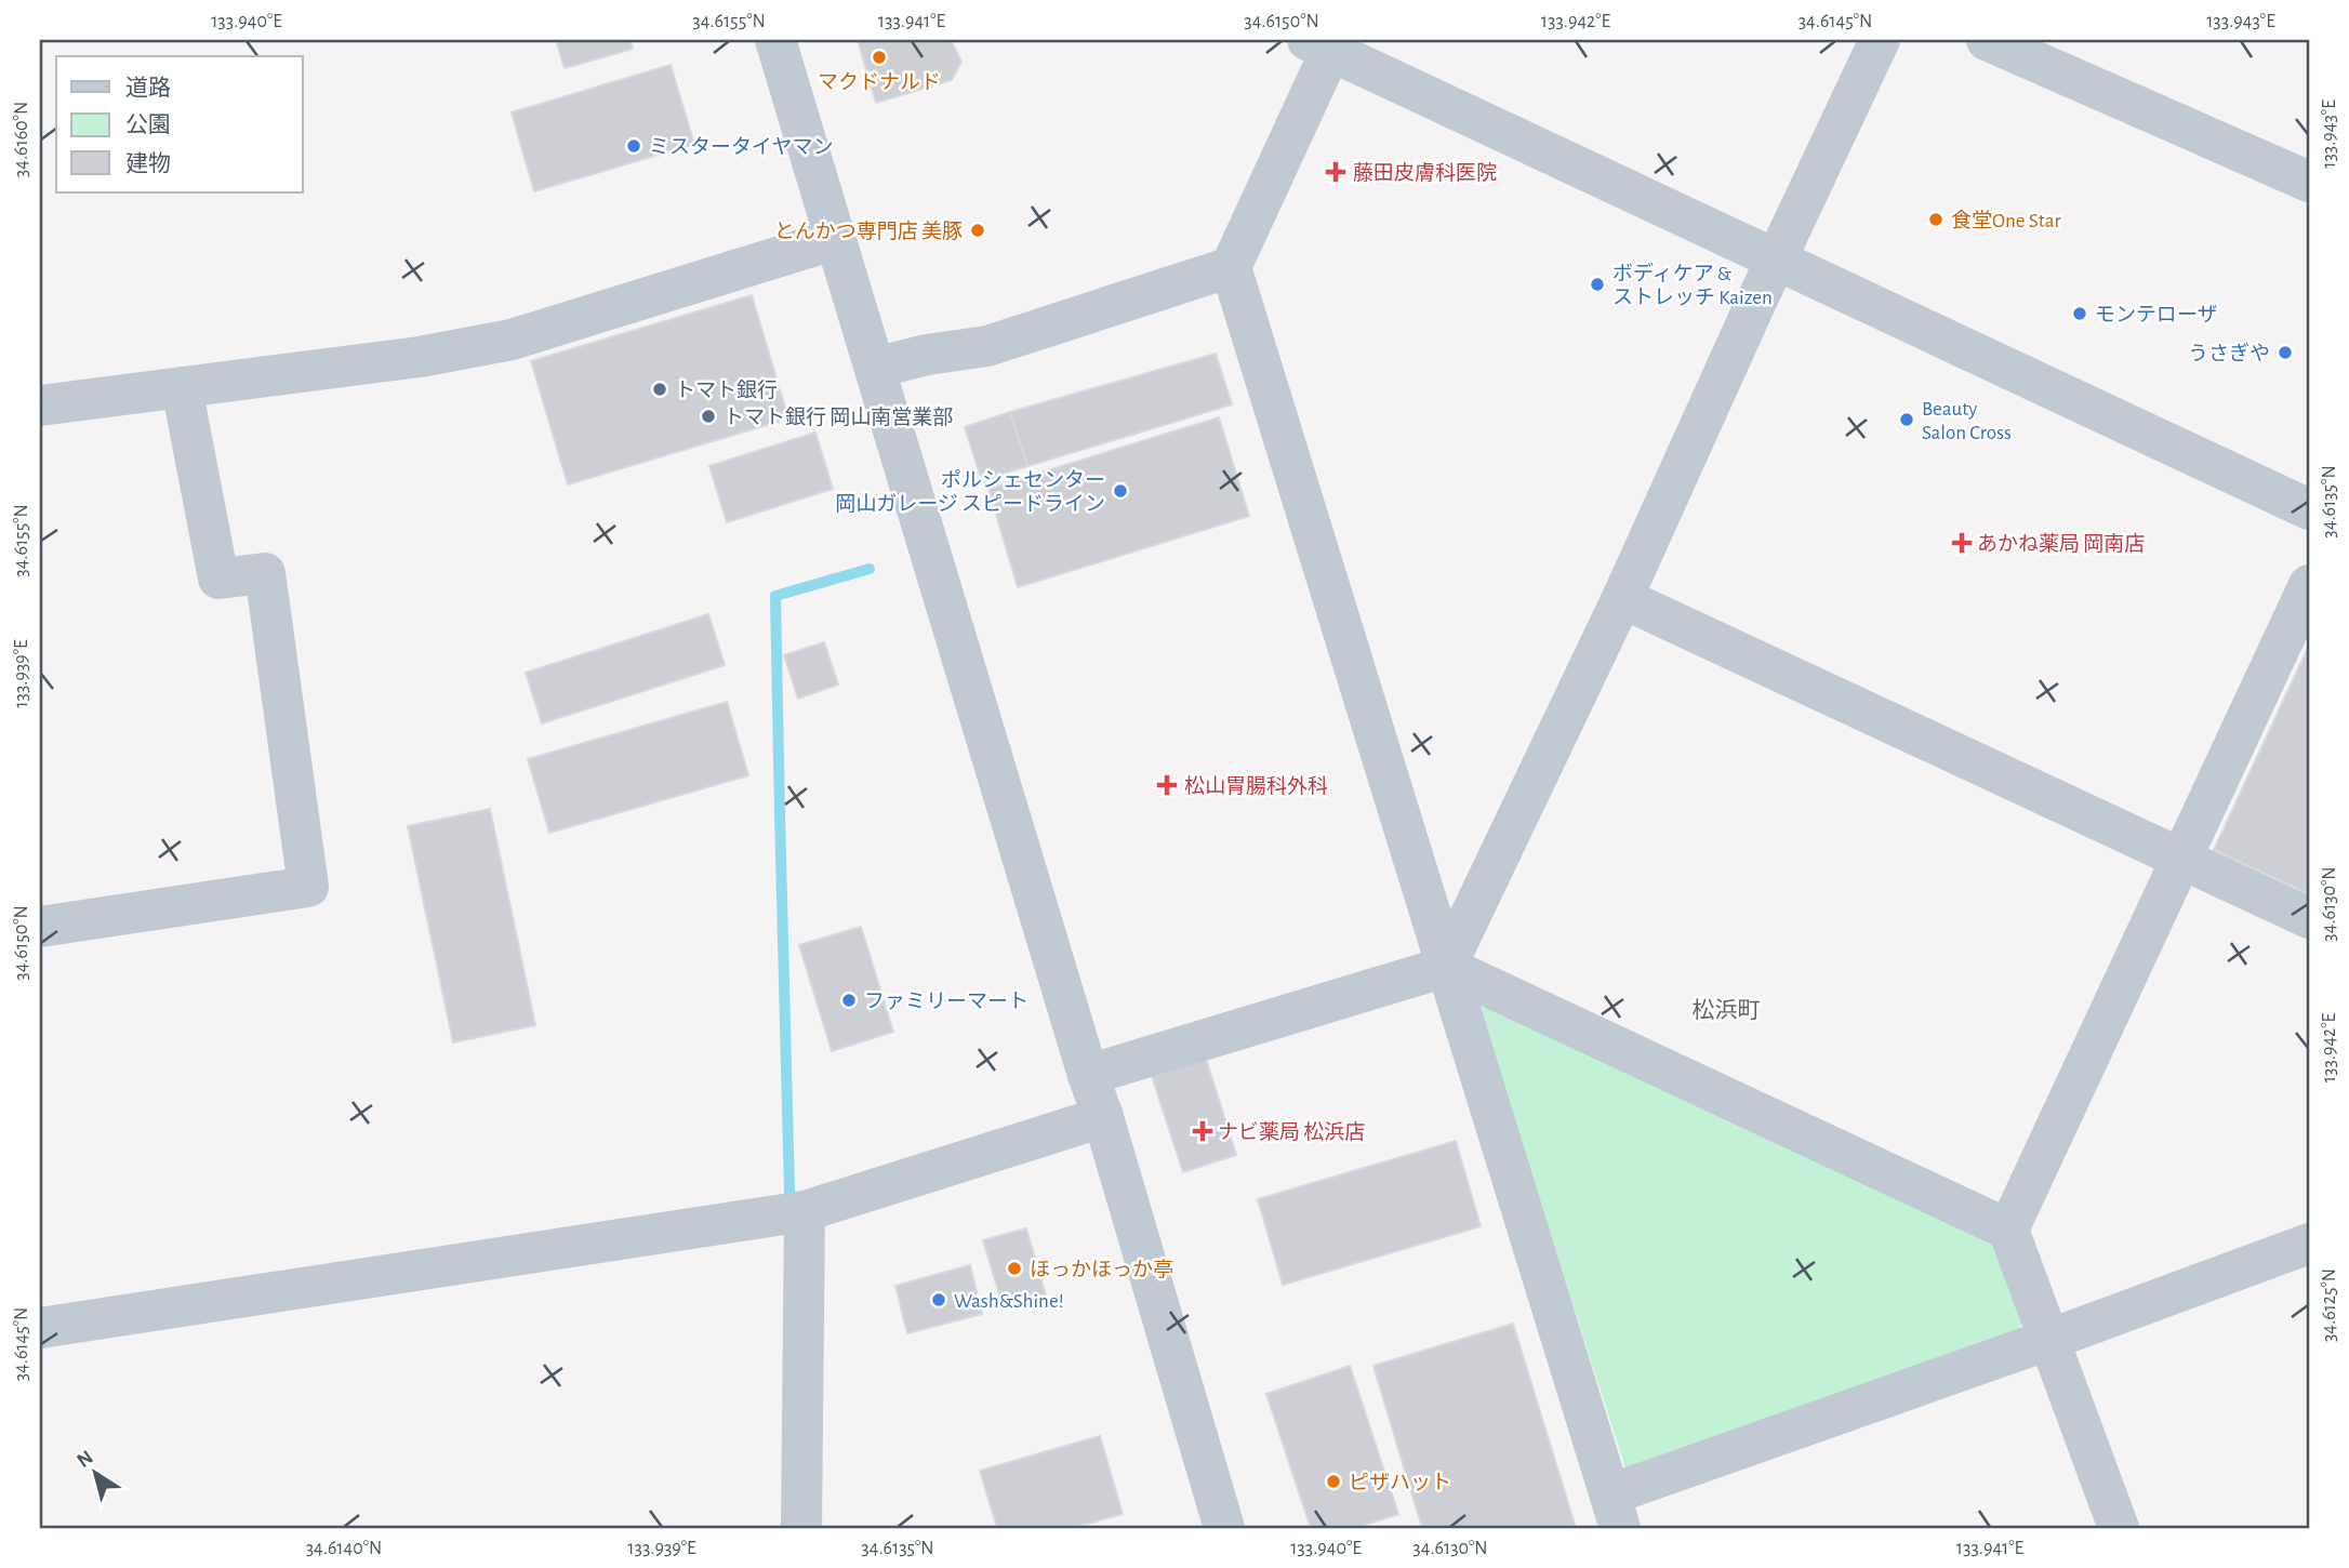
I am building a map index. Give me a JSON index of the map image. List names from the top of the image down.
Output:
{
  "districts": ["松浜町"],
  "places": {
    "other": [
      "マクドナルド",
      "ミスタータイヤマン",
      "食堂One Star",
      "とんかつ専門店 美豚",
      "ボディケア & ストレッチ Kaizen",
      "モンテローザ",
      "うさぎや",
      "トマト銀行",
      "トマト銀行 岡山南営業部",
      "Beauty Salon Cross",
      "ポルシェセンター 岡山ガレージ スピードライン",
      "ファミリーマート",
      "ほっかほっか亭",
      "Wash&Shine!",
      "ピザハット"
    ],
    "health": [
      "藤田皮膚科医院",
      "あかね薬局 岡南店",
      "松山胃腸科外科",
      "ナビ薬局 松浜店"
    ]
  },
  "legend": ["道路", "公園", "建物"],
  "north": "top left",
  "coordinates": [
    "133.940°E",
    "34.6155°N",
    "133.941°E",
    "34.6150°N",
    "133.942°E",
    "34.6145°N",
    "133.943°E",
    "34.6160°N",
    "34.6135°N",
    "133.939°E",
    "34.6130°N",
    "34.6125°N",
    "34.6140°N"
  ]
}
